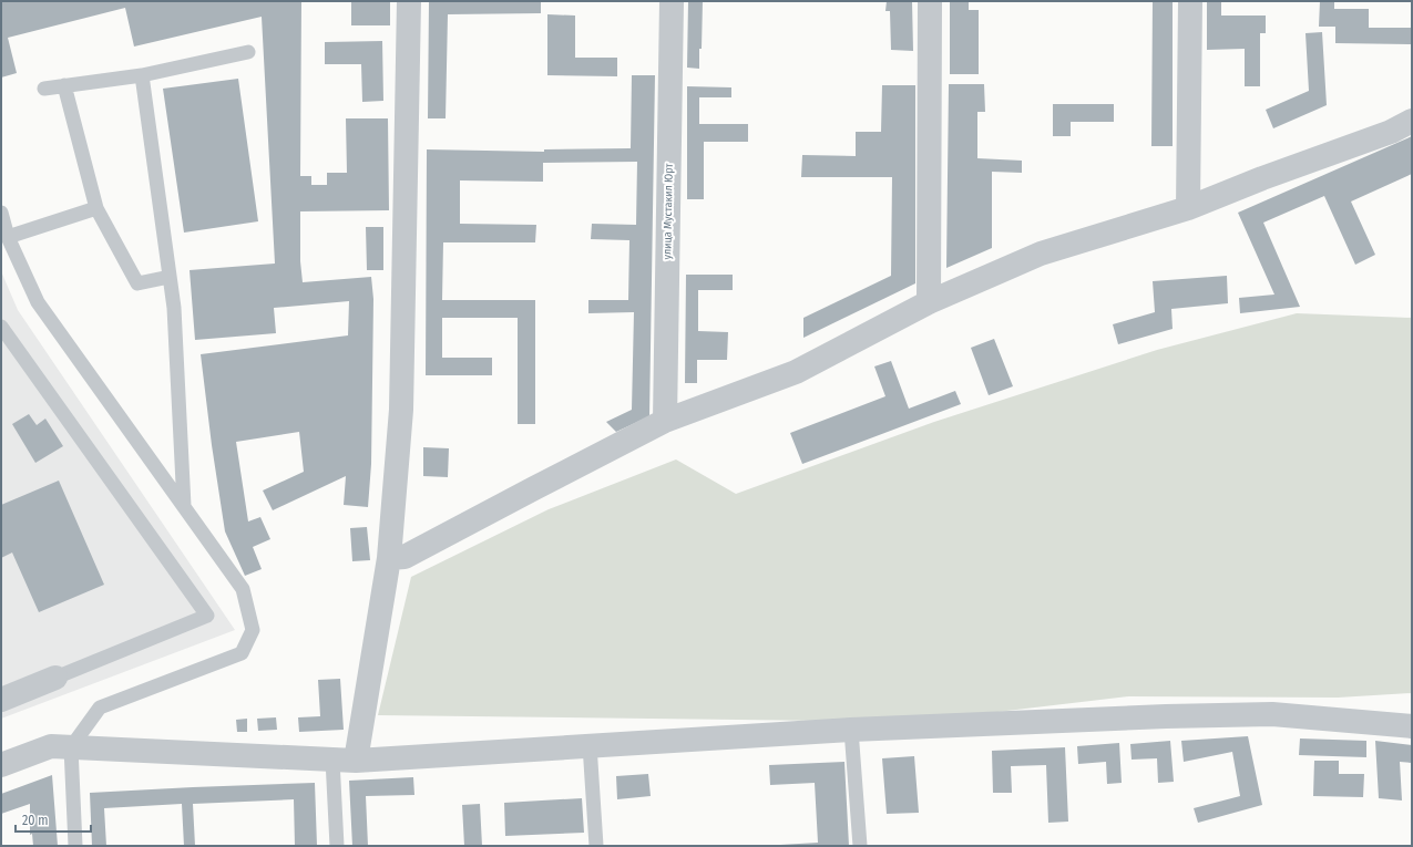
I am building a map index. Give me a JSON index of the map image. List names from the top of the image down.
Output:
{
  "streets": {
    "street": ["улица Мустакил Юрт"]
  },
  "scale_bar": "20 m"
}
